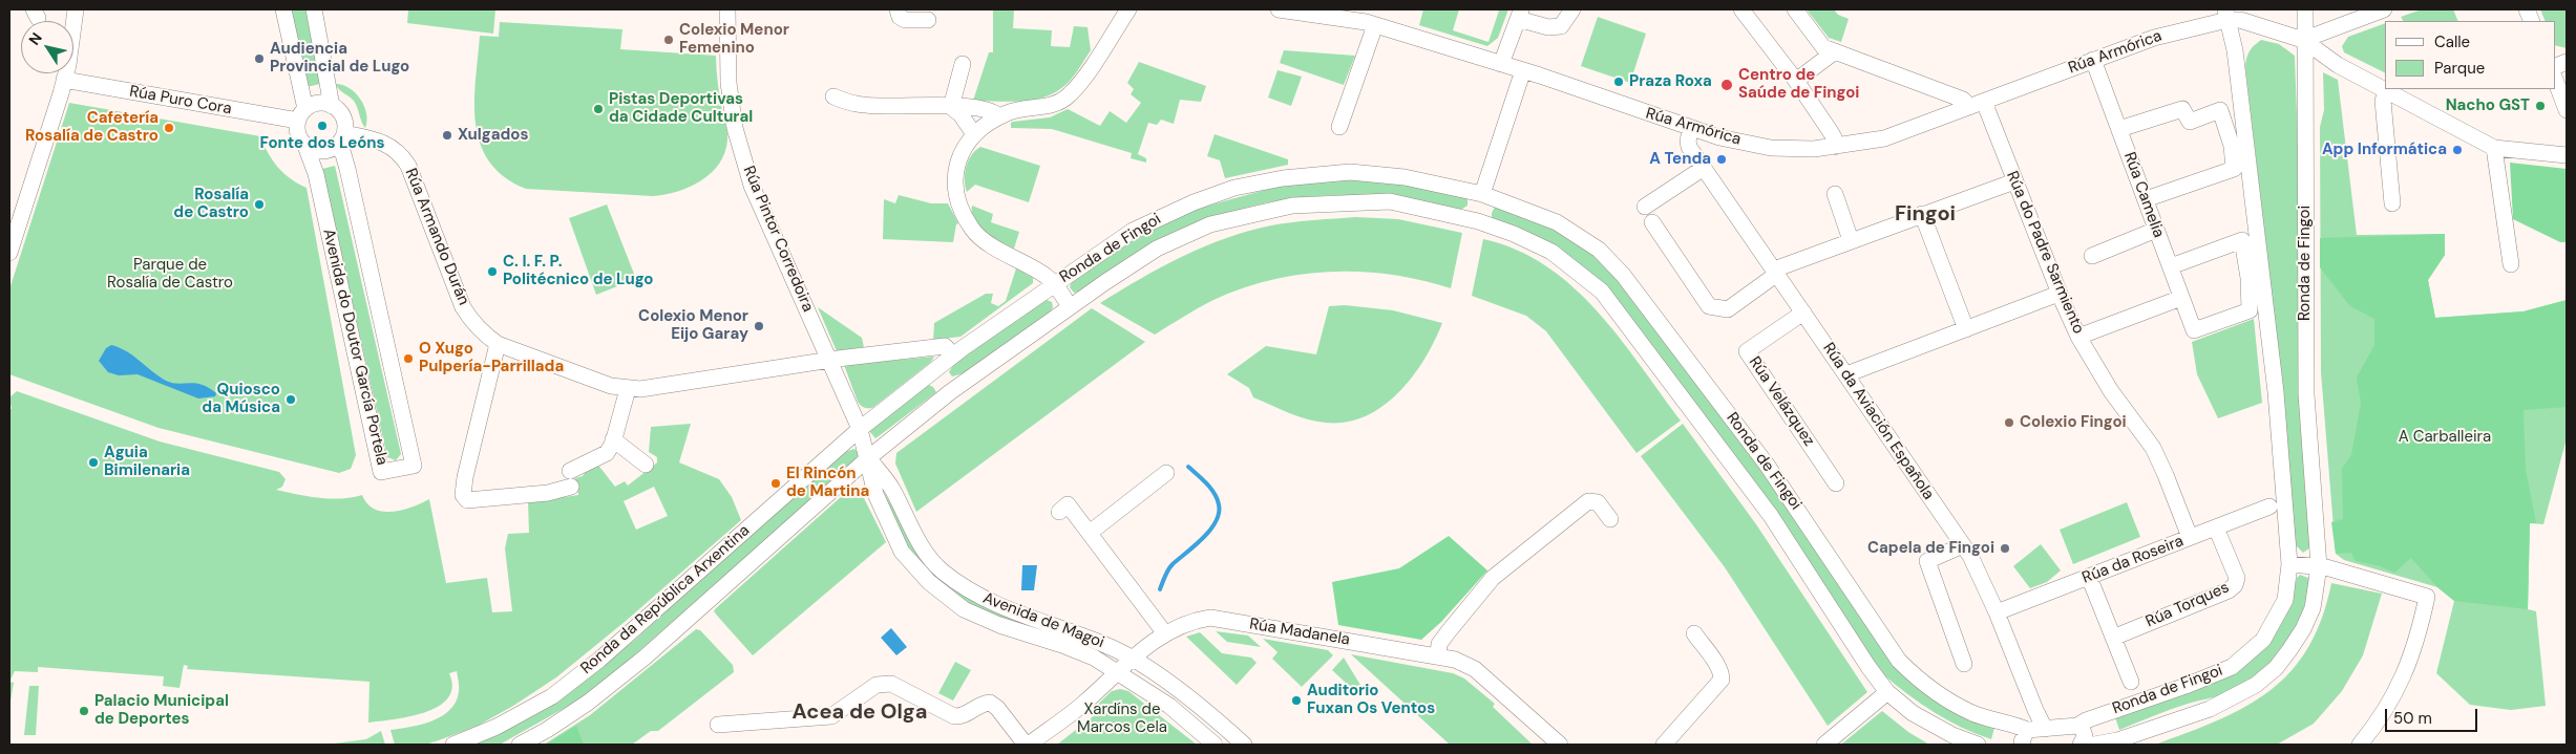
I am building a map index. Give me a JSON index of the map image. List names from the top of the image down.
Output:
{
  "streets": {
    "street": [
      "Rúa Armórica",
      "Rúa Puro Cora",
      "Rúa Camelia",
      "Rúa Armando Durán",
      "Rúa Pintor Corredoira",
      "Ronda de Fingoi",
      "Rúa do Padre Sarmiento",
      "Avenida do Doutor García Portela",
      "Rúa Velázquez",
      "Rúa da Aviación Española",
      "Rúa da Roseira",
      "Ronda da República Arxentina",
      "Rúa Torques",
      "Avenida de Magoi",
      "Rúa Madanela"
    ]
  },
  "crossings": [
    ["Rúa Armórica", "Rúa Camelia"],
    ["Rúa Armórica", "Ronda de Fingoi"],
    ["Rúa Armórica", "Rúa do Padre Sarmiento"],
    ["Rúa Armórica", "Rúa da Aviación Española"],
    ["Rúa Puro Cora", "Rúa Armando Durán"],
    ["Rúa Puro Cora", "Avenida do Doutor García Portela"],
    ["Rúa Armando Durán", "Rúa Pintor Corredoira"],
    ["Rúa Armando Durán", "Avenida do Doutor García Portela"],
    ["Rúa Pintor Corredoira", "Ronda de Fingoi"],
    ["Rúa Pintor Corredoira", "Ronda da República Arxentina"],
    ["Ronda de Fingoi", "Rúa da Aviación Española"],
    ["Ronda de Fingoi", "Ronda da República Arxentina"],
    ["Ronda de Fingoi", "Avenida de Magoi"],
    ["Rúa do Padre Sarmiento", "Rúa da Roseira"],
    ["Rúa Velázquez", "Rúa da Aviación Española"],
    ["Rúa da Aviación Española", "Rúa da Roseira"],
    ["Rúa da Roseira", "Rúa Torques"],
    ["Ronda da República Arxentina", "Avenida de Magoi"],
    ["Avenida de Magoi", "Rúa Madanela"]
  ],
  "districts": ["Fingoi", "Acea de Olga"],
  "parks": ["Parque de Rosalía de Castro", "A Carballeira", "Xardíns de Marcos Cela"],
  "places": [
    "Colexio Menor Femenino",
    "Audiencia Provincial de Lugo",
    "Praza Roxa",
    "Centro de Saúde de Fingoi",
    "Nacho GST",
    "Pistas Deportivas da Cidade Cultural",
    "Fonte dos Leóns",
    "Cafetería Rosalía de Castro",
    "Xulgados",
    "App Informática",
    "A Tenda",
    "Rosalía de Castro",
    "C. I. F. P. Politécnico de Lugo",
    "Colexio Menor Eijo Garay",
    "O Xugo Pulpería-Parrillada",
    "Quiosco da Música",
    "Colexio Fingoi",
    "Aguia Bimilenaria",
    "El Rincón de Martina",
    "Capela de Fingoi",
    "Auditorio Fuxan Os Ventos",
    "Palacio Municipal de Deportes"
  ],
  "legend": ["Calle", "Parque"],
  "scale_bar": "50 m",
  "north": "top left"
}
